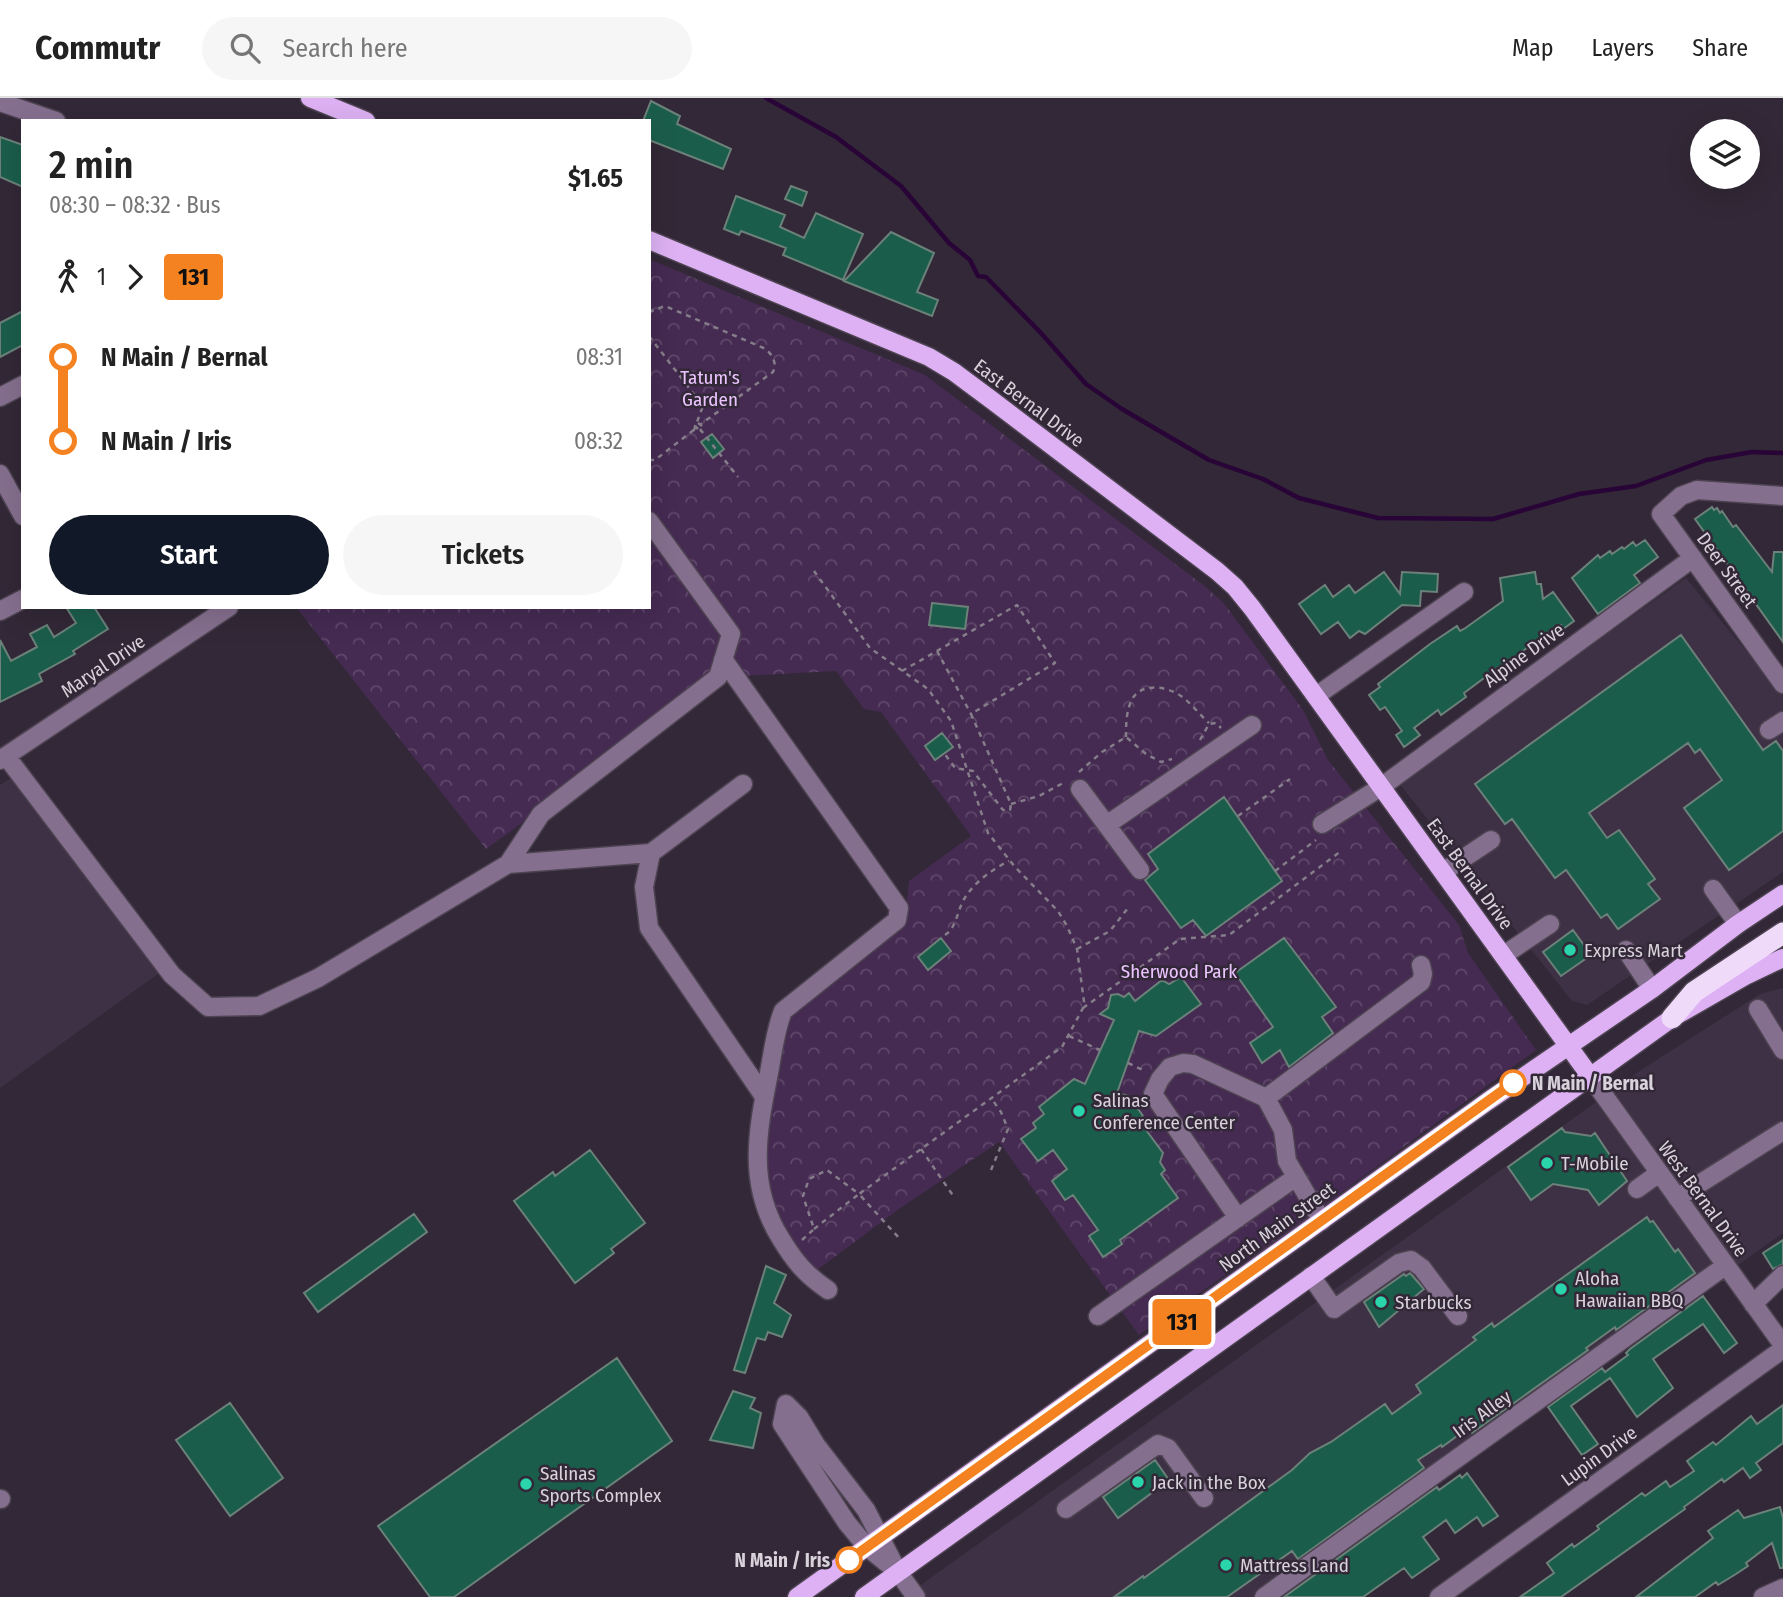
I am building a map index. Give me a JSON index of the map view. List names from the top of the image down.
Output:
{
  "streets": {
    "main road": ["East Bernal Drive", "North Main Street"],
    "street": [
      "Deer Street",
      "Alpine Drive",
      "Maryal Drive",
      "West Bernal Drive",
      "Iris Alley",
      "Lupin Drive"
    ]
  },
  "crossings": [
    ["East Bernal Drive", "Alpine Drive"],
    ["East Bernal Drive", "West Bernal Drive"],
    ["East Bernal Drive", "North Main Street"],
    ["Deer Street", "Alpine Drive"],
    ["West Bernal Drive", "Iris Alley"],
    ["West Bernal Drive", "Lupin Drive"]
  ],
  "parks": ["Tatum's Garden", "Sherwood Park"],
  "places": [
    "Express Mart",
    "N Main / Bernal",
    "Salinas Conference Center",
    "T-Mobile",
    "Aloha Hawaiian BBQ",
    "Starbucks",
    "Jack in the Box",
    "Salinas Sports Complex",
    "N Main / Iris",
    "Mattress Land"
  ],
  "lines": ["bus line 131"],
  "page": {
    "header": "Commutr",
    "search": "Search here",
    "nav": ["Map", "Layers", "Share"],
    "on_map": "131",
    "heading": ["2 min", "08:30 – 08:32 · Bus", "$1.65"],
    "legs": ["1", "131"],
    "list": [
      {
        "name": "N Main / Bernal",
        "value": "08:31"
      },
      {
        "name": "N Main / Iris",
        "value": "08:32"
      }
    ],
    "buttons": ["Start", "Tickets"]
  }
}
